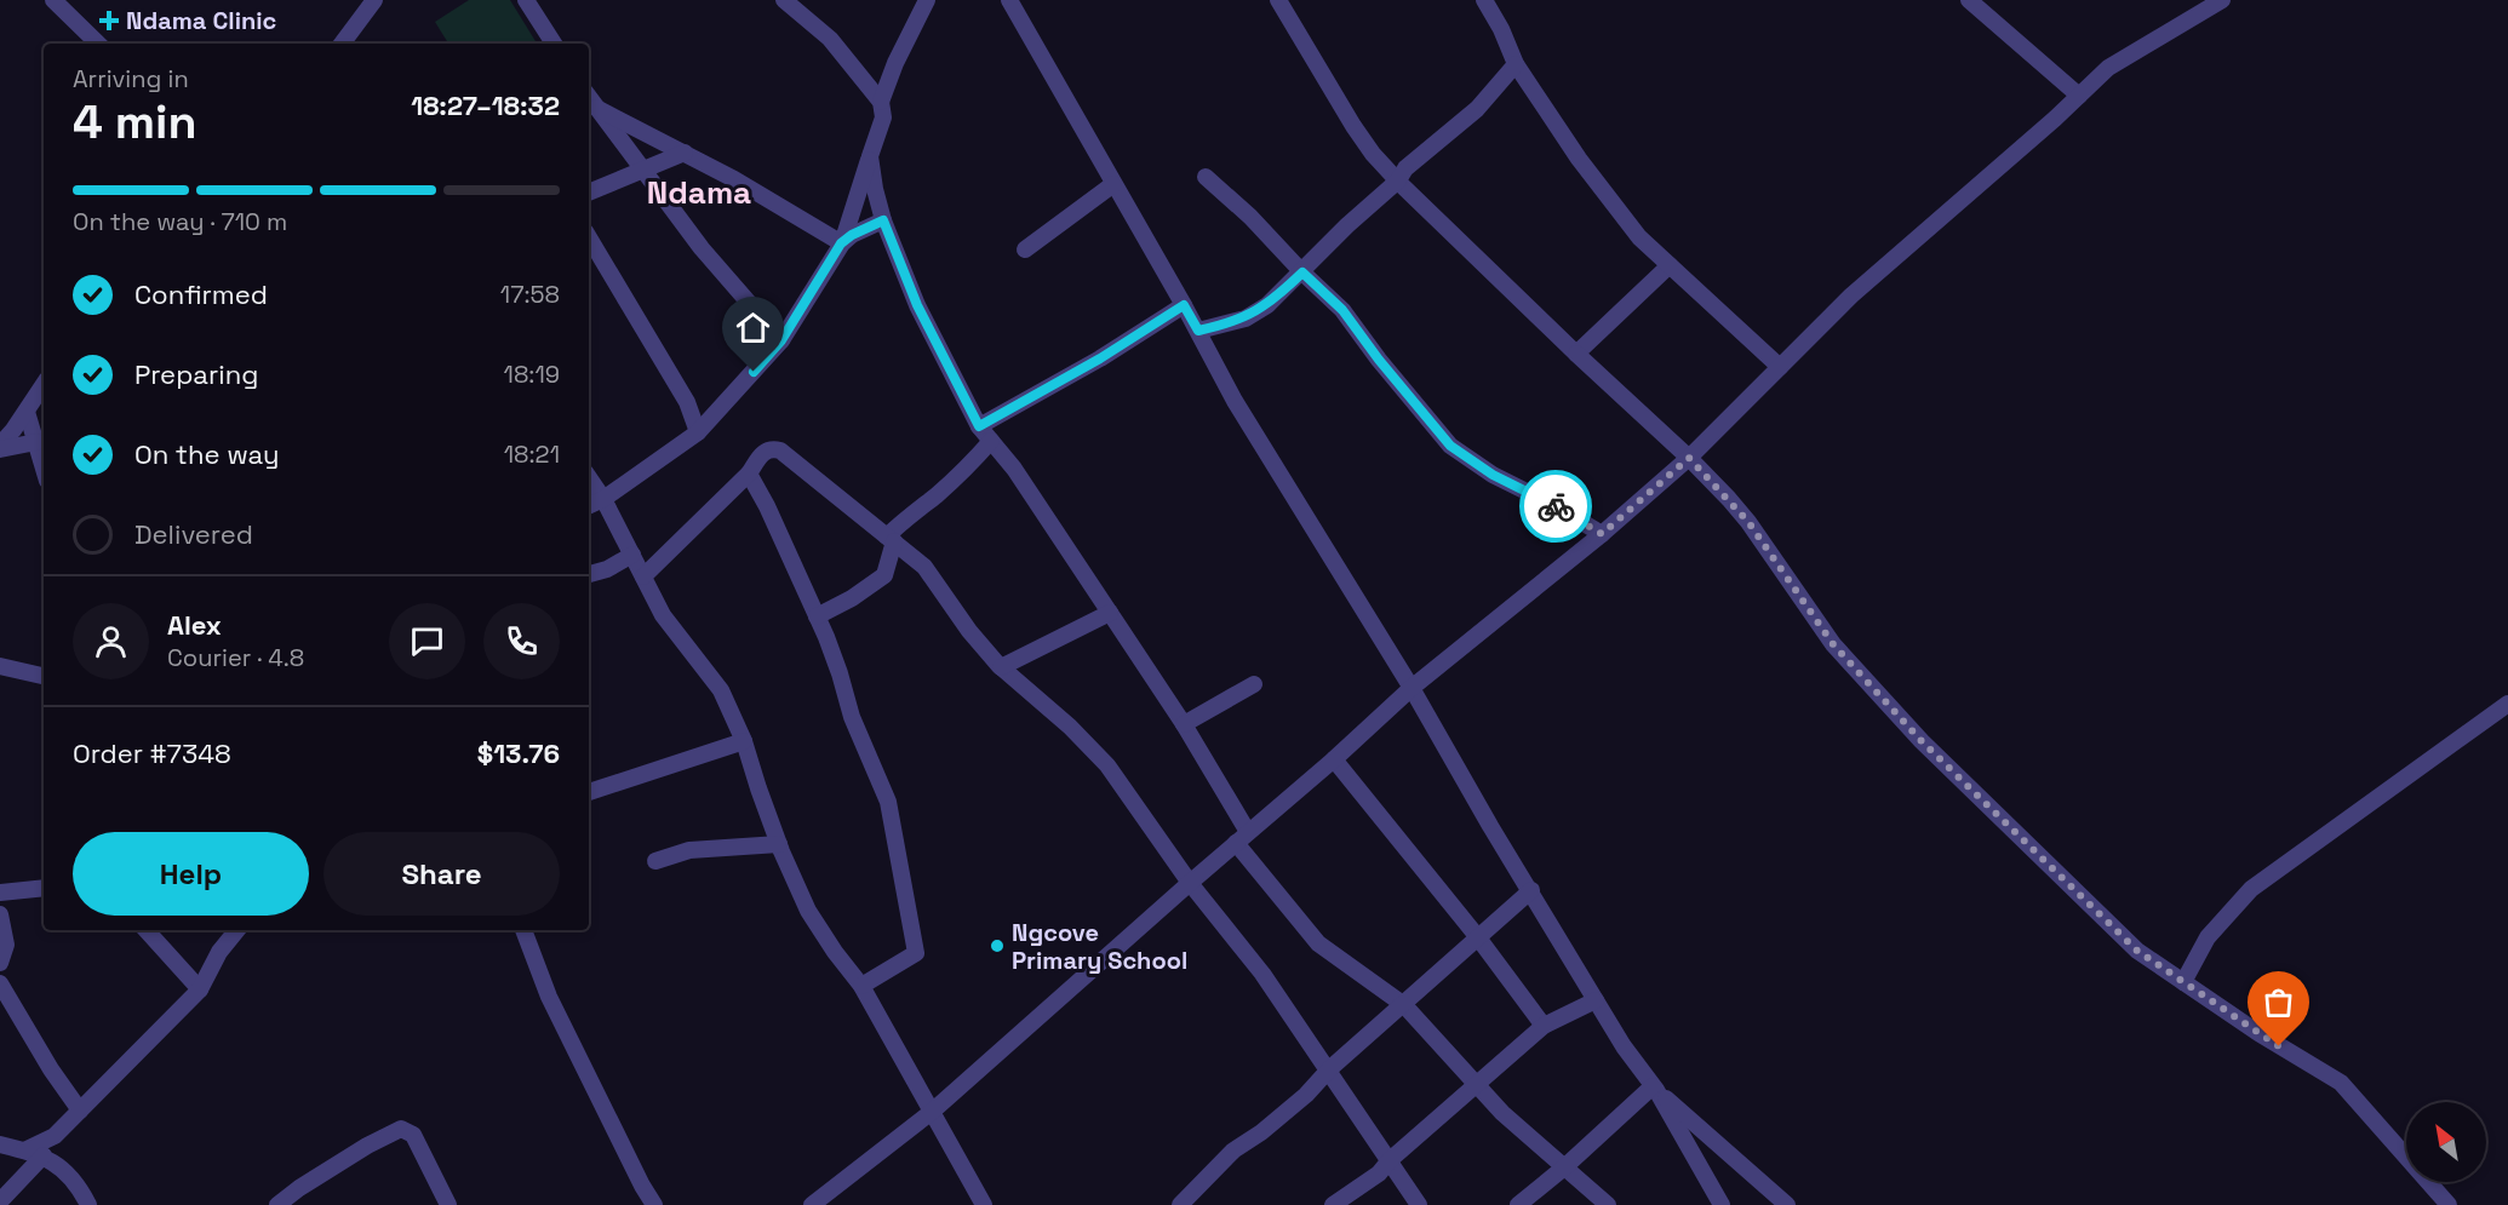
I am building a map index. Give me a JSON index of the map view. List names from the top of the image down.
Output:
{
  "districts": ["Ndama"],
  "places": {
    "health": ["Ndama Clinic"],
    "other": ["Ngcove Primary School"]
  },
  "north": "top left",
  "page": {
    "heading": ["4 min", "Arriving in", "18:27–18:32"],
    "panel": [
      "Alex",
      "Courier · 4.8",
      "Order #7348",
      "$13.76"
    ],
    "bar": "On the way · 710 m",
    "list": [
      ["Confirmed", "17:58"],
      ["Preparing", "18:19"],
      ["On the way", "18:21"],
      "Delivered"
    ],
    "buttons": ["Help", "Share"]
  }
}
